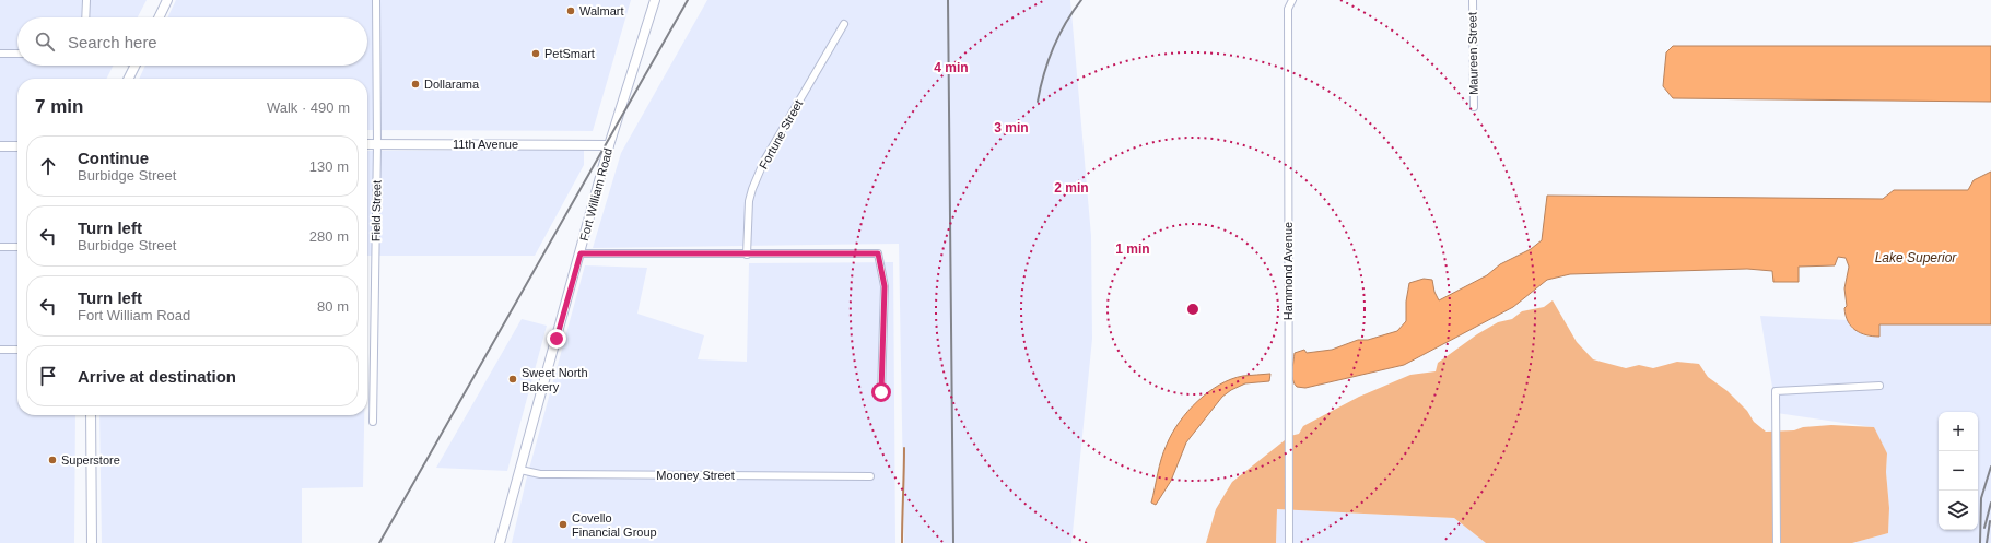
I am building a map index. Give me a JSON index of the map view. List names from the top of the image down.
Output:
{
  "streets": {
    "main road": ["11th Avenue", "Fort William Road"],
    "street": [
      "Maureen Street",
      "Fortune Street",
      "Field Street",
      "Hammond Avenue",
      "Mooney Street"
    ]
  },
  "crossings": [
    ["11th Avenue", "Fort William Road"],
    ["11th Avenue", "Field Street"],
    ["Fort William Road", "Mooney Street"]
  ],
  "water": ["Lake Superior"],
  "places": [
    "Walmart",
    "PetSmart",
    "Dollarama",
    "Sweet North Bakery",
    "Superstore",
    "Covello Financial Group"
  ],
  "page": {
    "search": "Search here",
    "heading": ["7 min", "Walk · 490 m"],
    "list": [
      ["Continue", "Burbidge Street", "130 m"],
      ["Turn left", "Burbidge Street", "280 m"],
      ["Turn left", "Fort William Road", "80 m"],
      "Arrive at destination"
    ],
    "map_buttons": ["+", "−"]
  },
  "rings": [
    "4 min",
    "3 min",
    "2 min",
    "1 min"
  ]
}
